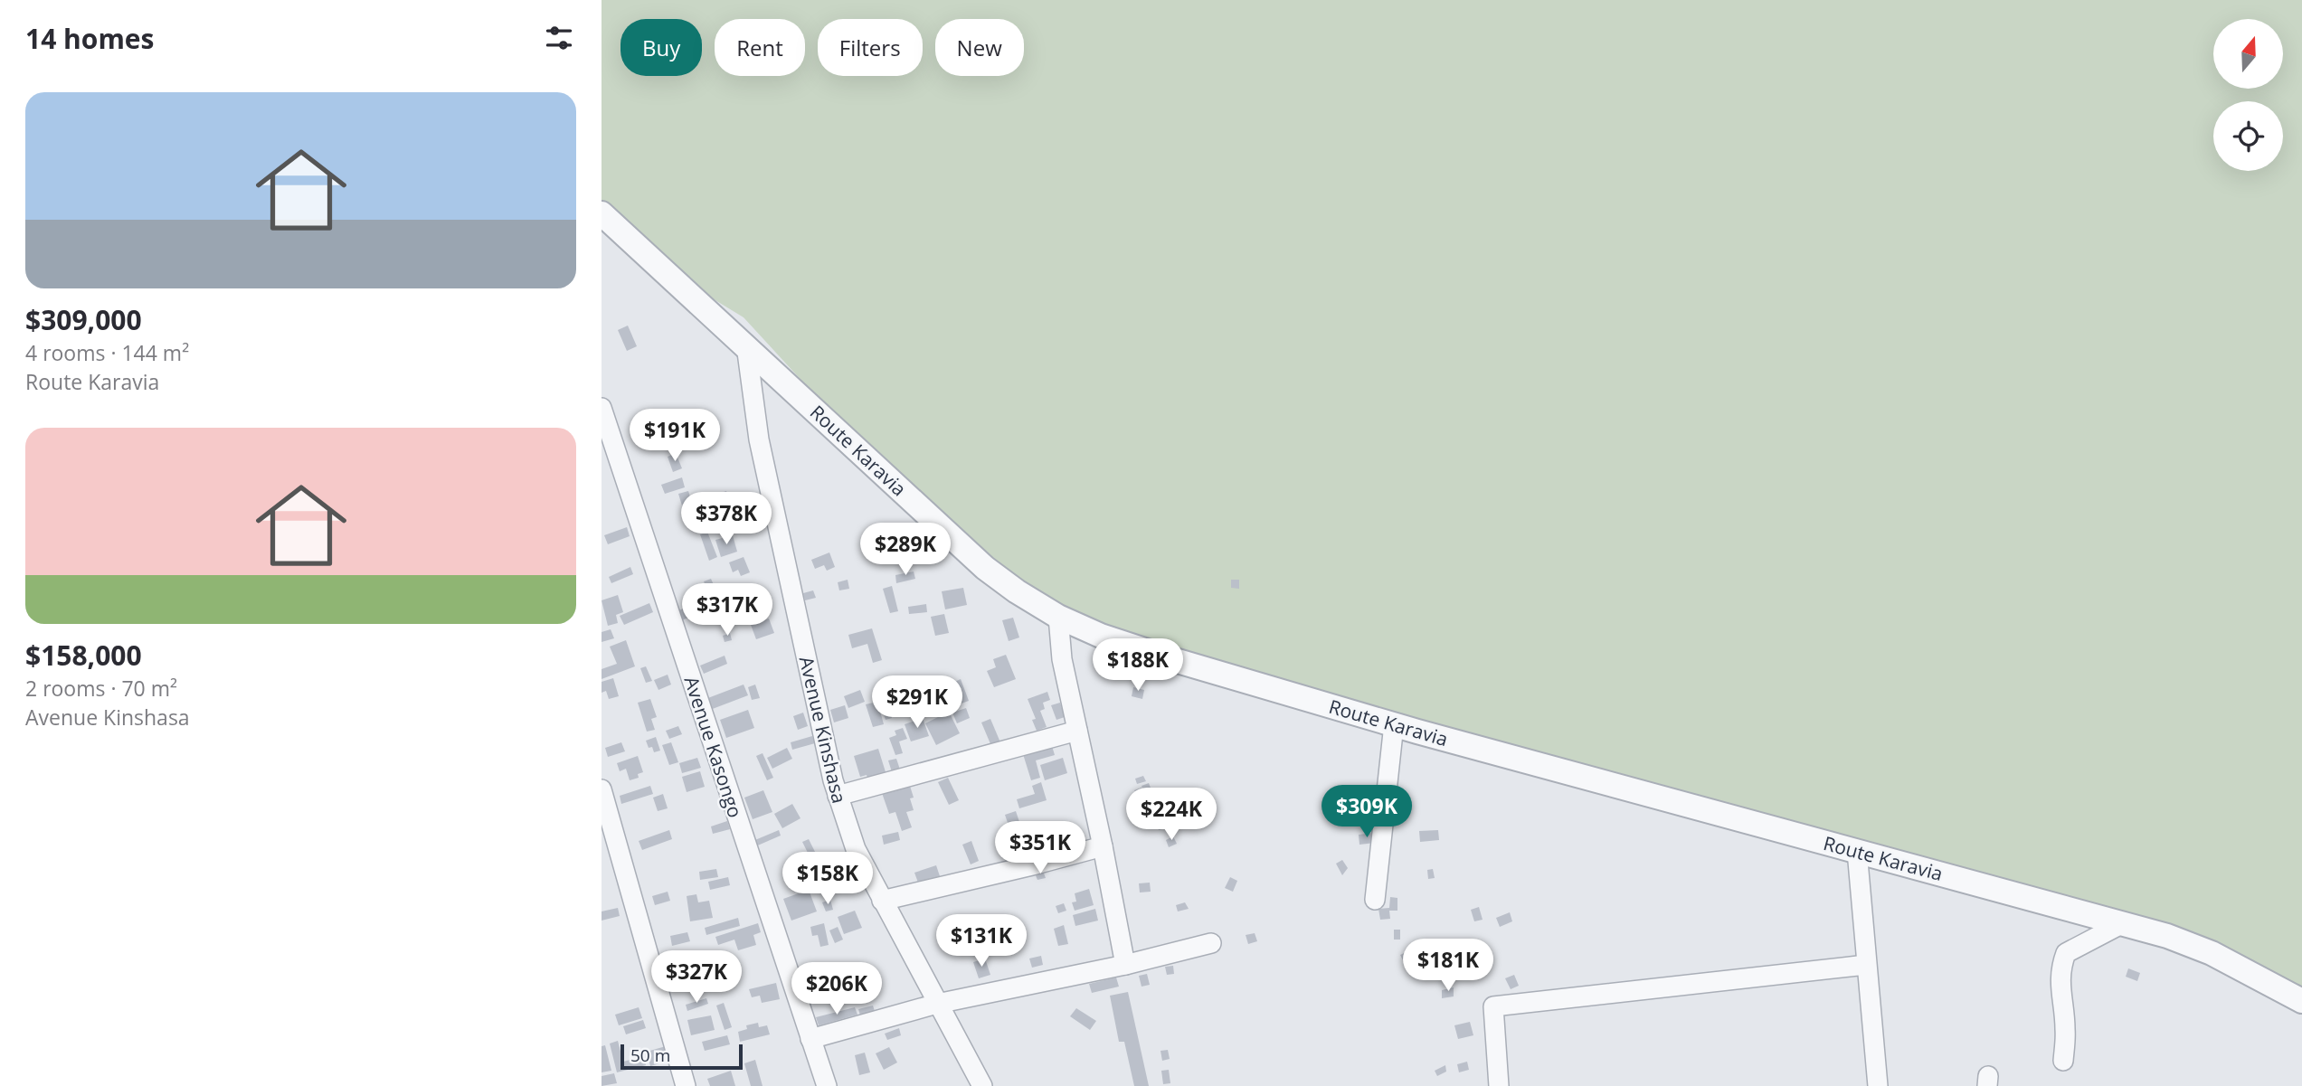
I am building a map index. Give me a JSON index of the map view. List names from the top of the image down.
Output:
{
  "streets": {
    "street": ["Route Karavia", "Avenue Kinshasa", "Avenue Kasongo"]
  },
  "crossings": [
    ["Route Karavia", "Avenue Kinshasa"]
  ],
  "scale_bar": "50 m",
  "north": "top",
  "page": {
    "heading": "14 homes",
    "chip": [
      "Buy",
      "Rent",
      "Filters",
      "New"
    ],
    "list": [
      {
        "name": "$309,000",
        "note": "4 rooms · 144 m² · Route Karavia"
      },
      {
        "name": "$158,000",
        "note": "2 rooms · 70 m² · Avenue Kinshasa"
      }
    ],
    "price": [
      "$191K",
      "$378K",
      "$289K",
      "$317K",
      "$188K",
      "$291K",
      "$309K",
      "$224K",
      "$351K",
      "$158K",
      "$131K",
      "$181K",
      "$327K",
      "$206K"
    ],
    "scale": "50 m"
  }
}
